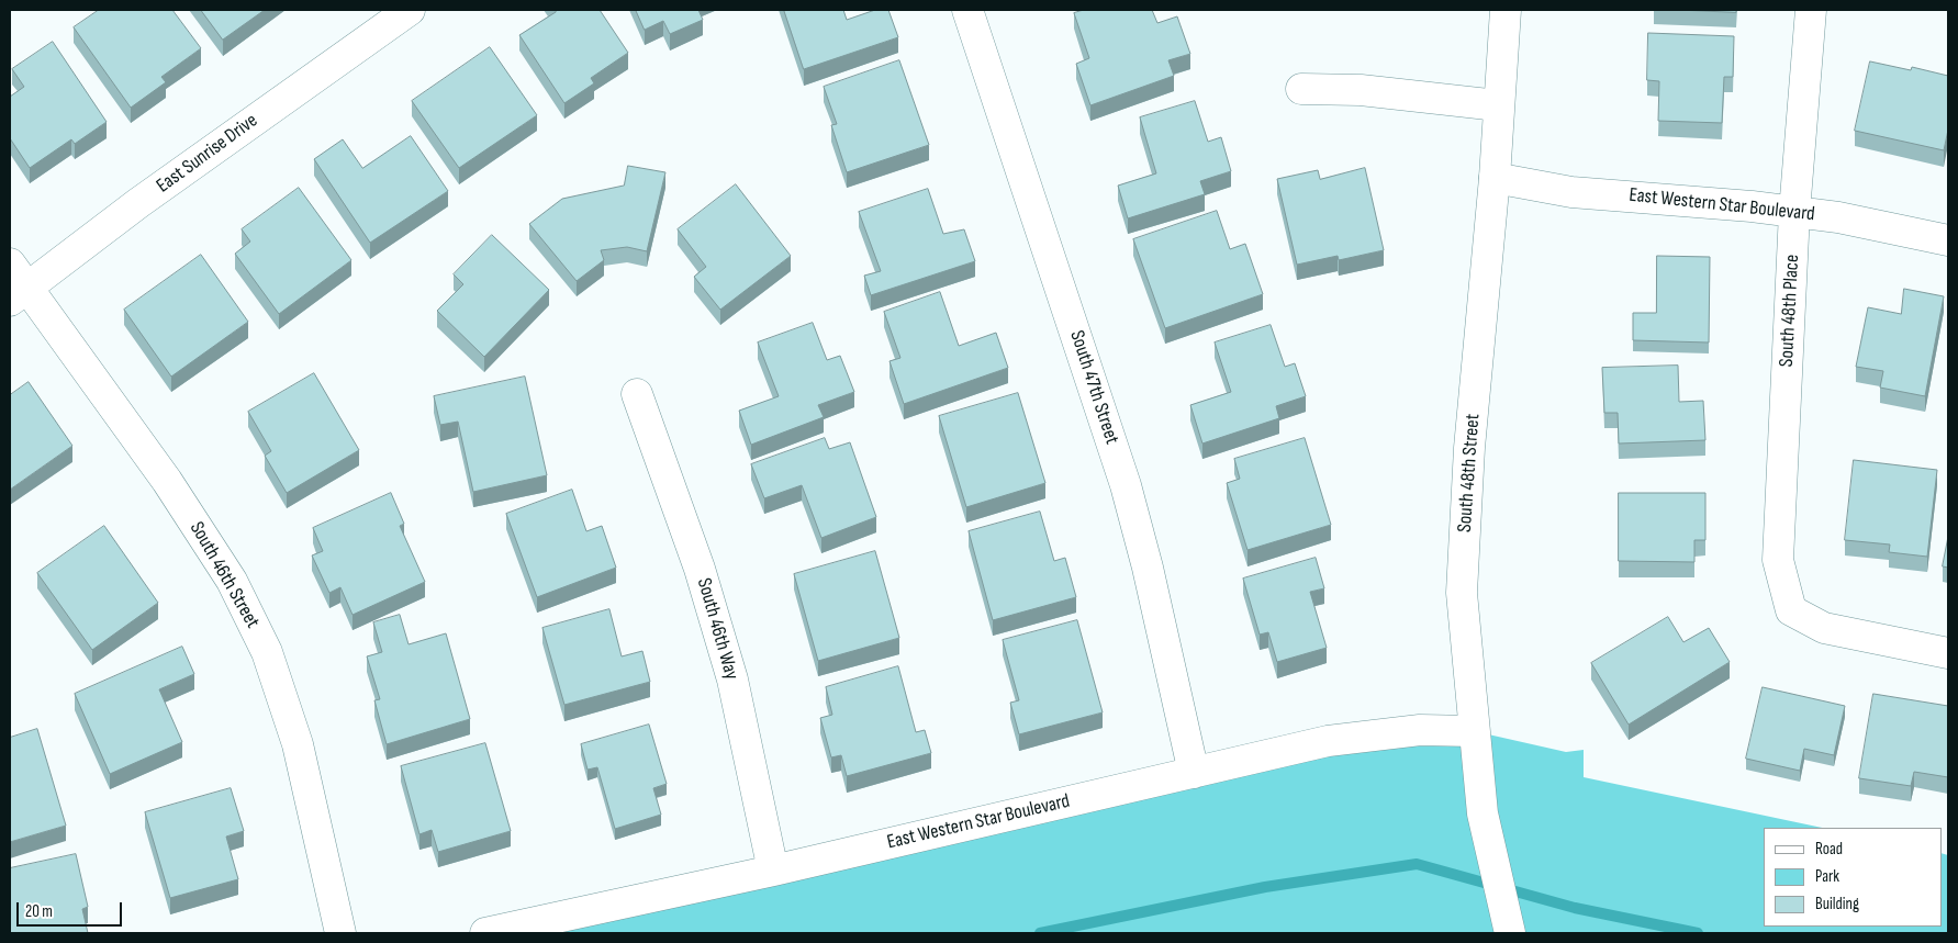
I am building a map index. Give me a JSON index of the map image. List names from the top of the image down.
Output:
{
  "streets": {
    "street": [
      "East Sunrise Drive",
      "East Western Star Boulevard",
      "South 48th Place",
      "South 47th Street",
      "South 48th Street",
      "South 46th Street",
      "South 46th Way"
    ]
  },
  "crossings": [
    ["East Sunrise Drive", "South 46th Street"],
    ["East Western Star Boulevard", "South 48th Place"],
    ["East Western Star Boulevard", "South 47th Street"],
    ["East Western Star Boulevard", "South 48th Street"],
    ["East Western Star Boulevard", "South 46th Way"]
  ],
  "legend": ["Road", "Park", "Building"],
  "scale_bar": "20 m"
}
